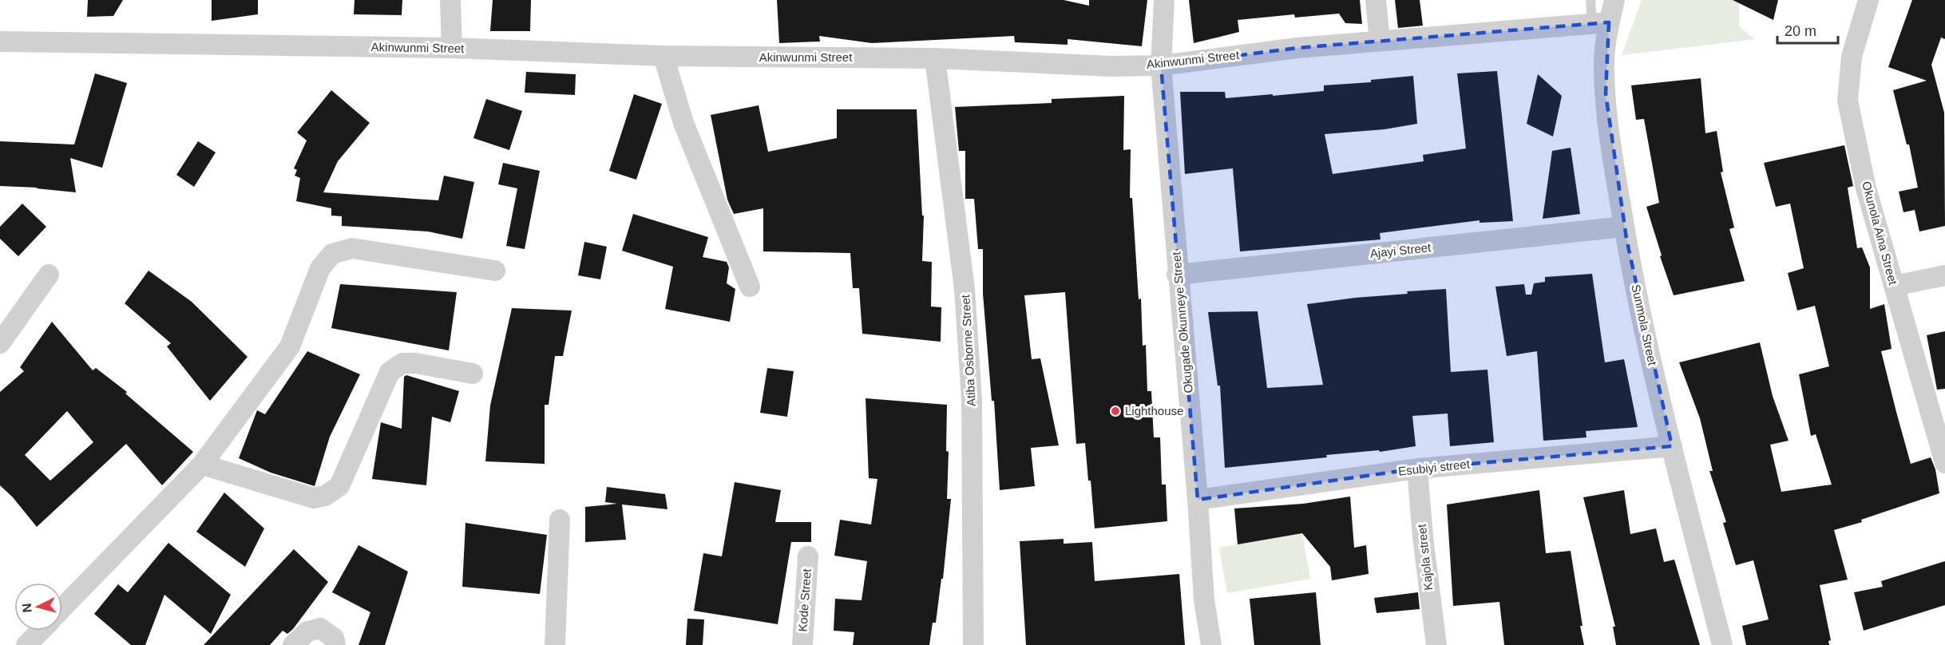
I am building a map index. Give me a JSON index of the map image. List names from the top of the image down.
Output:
{
  "streets": {
    "street": [
      "Akinwunmi Street",
      "Okunola Aina Street",
      "Ajayi Street",
      "Okugade Okunneye Street",
      "Sunmola Street",
      "Atiba Osborne Street",
      "Esubiyi street",
      "Kajola street",
      "Kode Street"
    ]
  },
  "crossings": [
    ["Akinwunmi Street", "Okugade Okunneye Street"],
    ["Akinwunmi Street", "Sunmola Street"],
    ["Akinwunmi Street", "Atiba Osborne Street"],
    ["Ajayi Street", "Okugade Okunneye Street"],
    ["Ajayi Street", "Sunmola Street"],
    ["Okugade Okunneye Street", "Esubiyi street"],
    ["Sunmola Street", "Esubiyi street"],
    ["Esubiyi street", "Kajola street"]
  ],
  "places": ["Lighthouse"],
  "scale_bar": "20 m",
  "north": "left"
}
